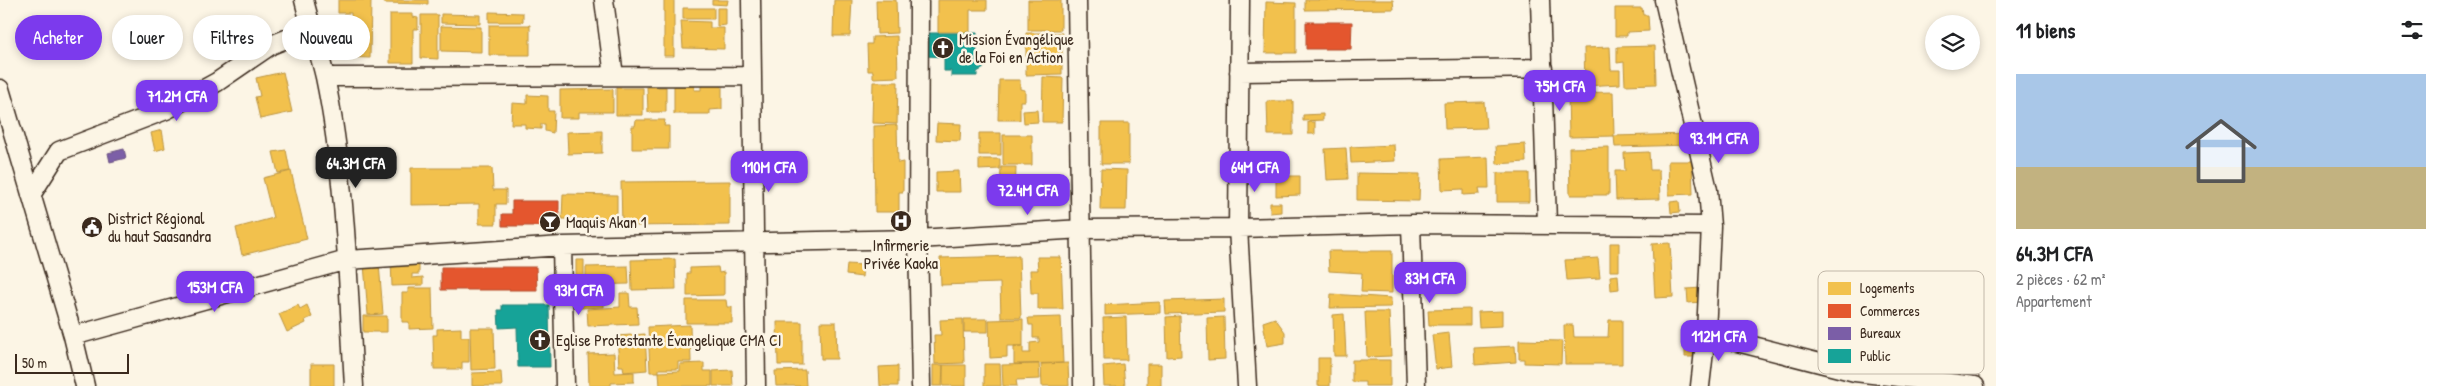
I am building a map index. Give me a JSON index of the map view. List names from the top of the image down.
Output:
{
  "places": {
    "church": ["Mission Évangélique de la Foi en Action", "Eglise Protestante Évangelique CMA CI"],
    "hospital": ["Infirmerie Privée Kaoka"],
    "bar": ["Maquis Akan 1"],
    "public building": ["District Régional du haut Saasandra"]
  },
  "legend": [
    "Logements",
    "Commerces",
    "Bureaux",
    "Public"
  ],
  "scale_bar": "50 m",
  "page": {
    "heading": "11 biens",
    "chip": [
      "Acheter",
      "Louer",
      "Filtres",
      "Nouveau"
    ],
    "list": [
      {
        "name": "64.3M CFA",
        "note": "2 pièces · 62 m² · Appartement"
      }
    ],
    "price": [
      "75M CFA",
      "71.2M CFA",
      "93.1M CFA",
      "64.3M CFA",
      "110M CFA",
      "64M CFA",
      "72.4M CFA",
      "83M CFA",
      "153M CFA",
      "93M CFA",
      "112M CFA"
    ],
    "scale": "50 m"
  }
}
